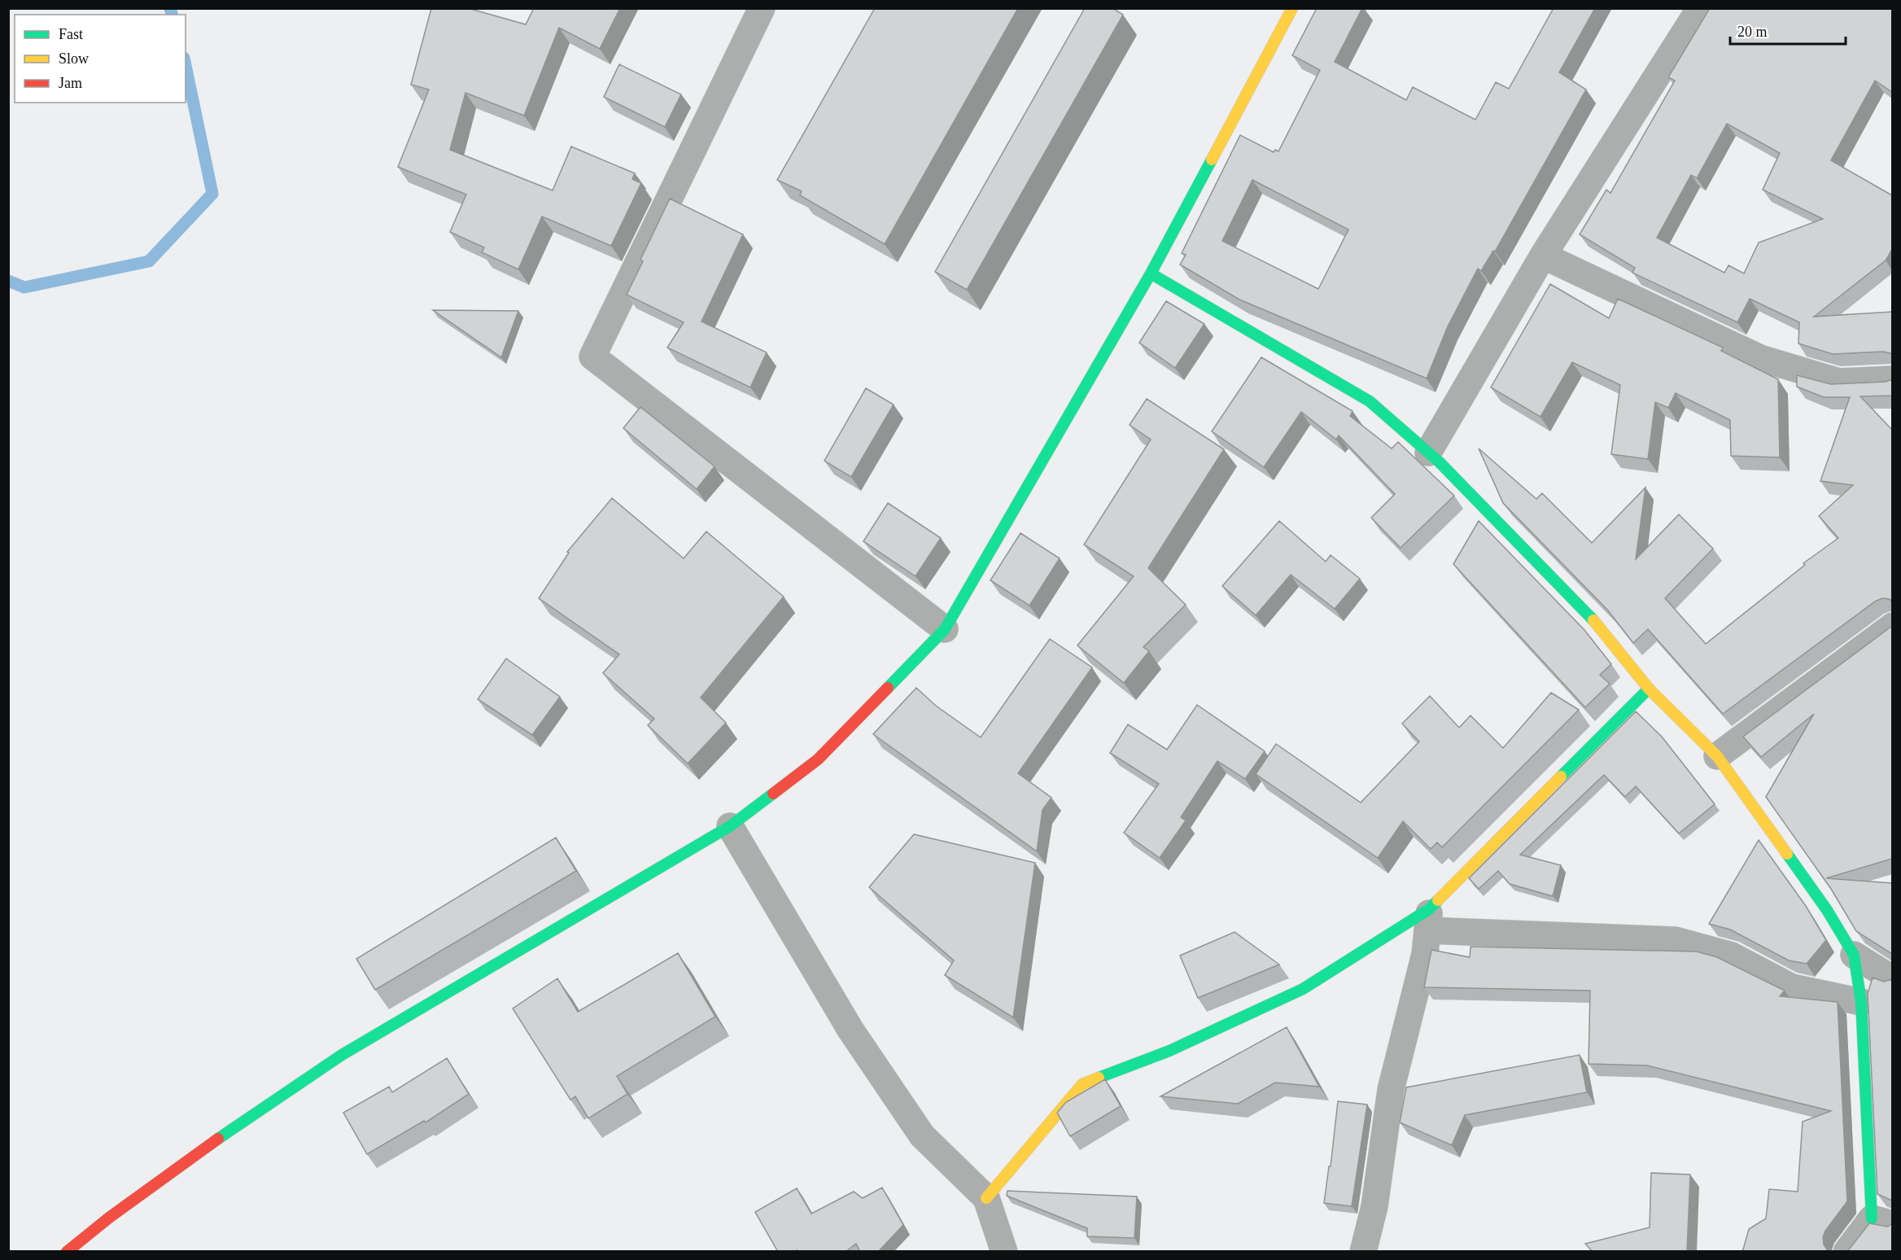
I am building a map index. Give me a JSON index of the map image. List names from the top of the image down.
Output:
{
  "legend": ["Fast", "Slow", "Jam"],
  "scale_bar": "20 m"
}
